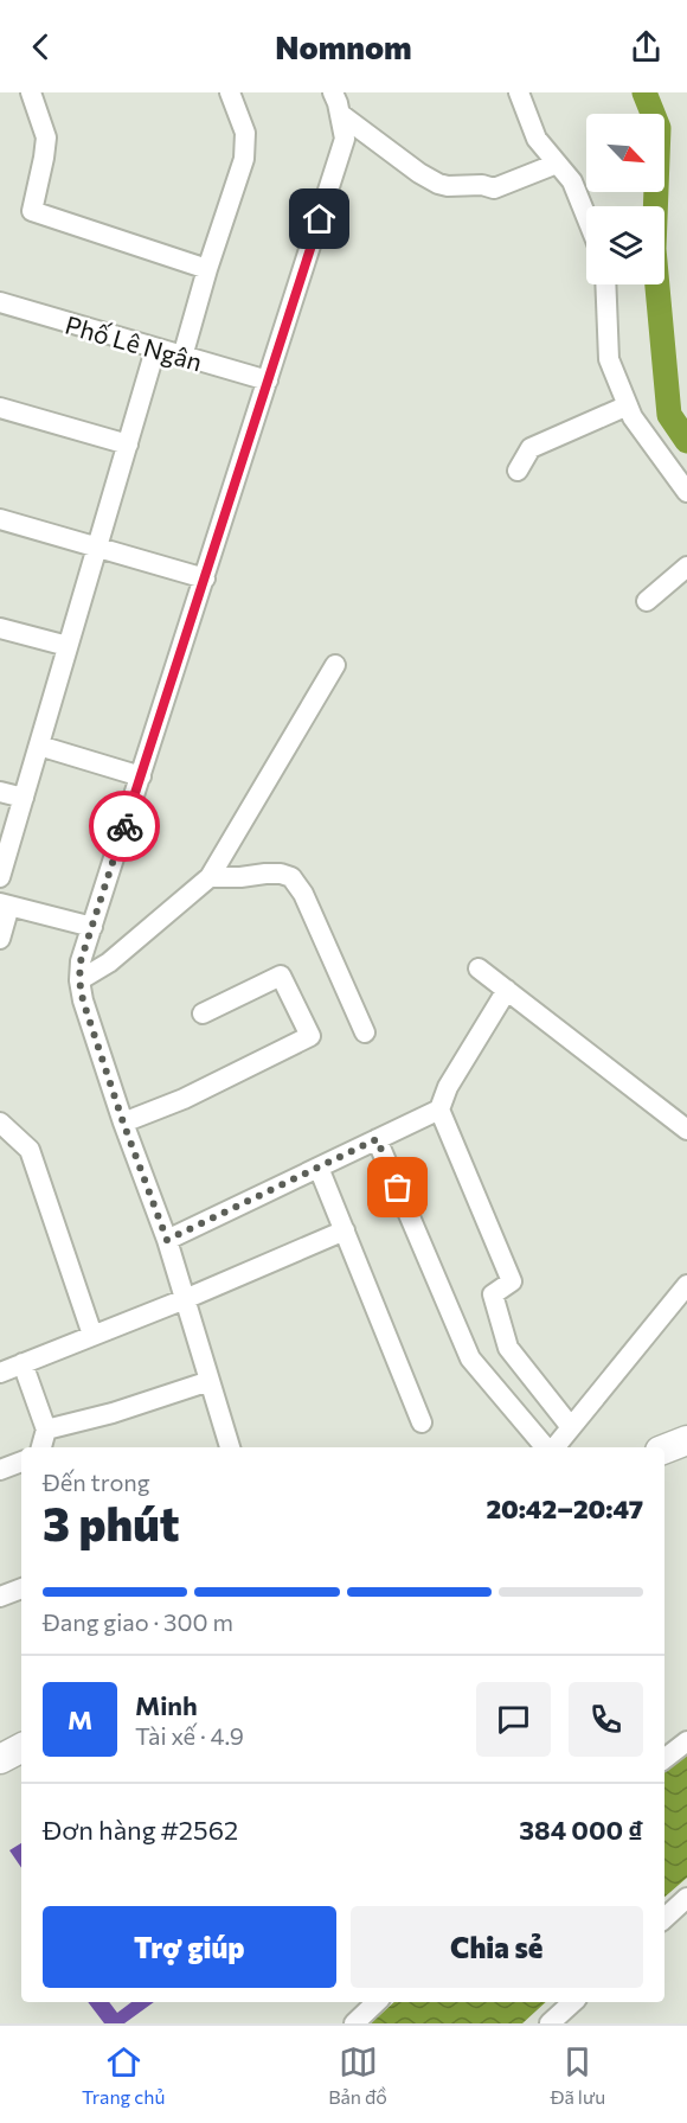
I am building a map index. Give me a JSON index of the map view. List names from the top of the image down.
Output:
{
  "streets": {
    "street": ["Phố Lê Ngân"]
  },
  "north": "bottom right",
  "page": {
    "header": "Nomnom",
    "heading": ["3 phút", "Đến trong", "20:42–20:47"],
    "panel": [
      "Minh",
      "Tài xế · 4.9",
      "Đơn hàng #2562",
      "384 000 ₫"
    ],
    "bar": "Đang giao · 300 m",
    "round": "M",
    "buttons": ["Trợ giúp", "Chia sẻ"],
    "tabs": ["Trang chủ", "Bản đồ", "Đã lưu"]
  }
}
